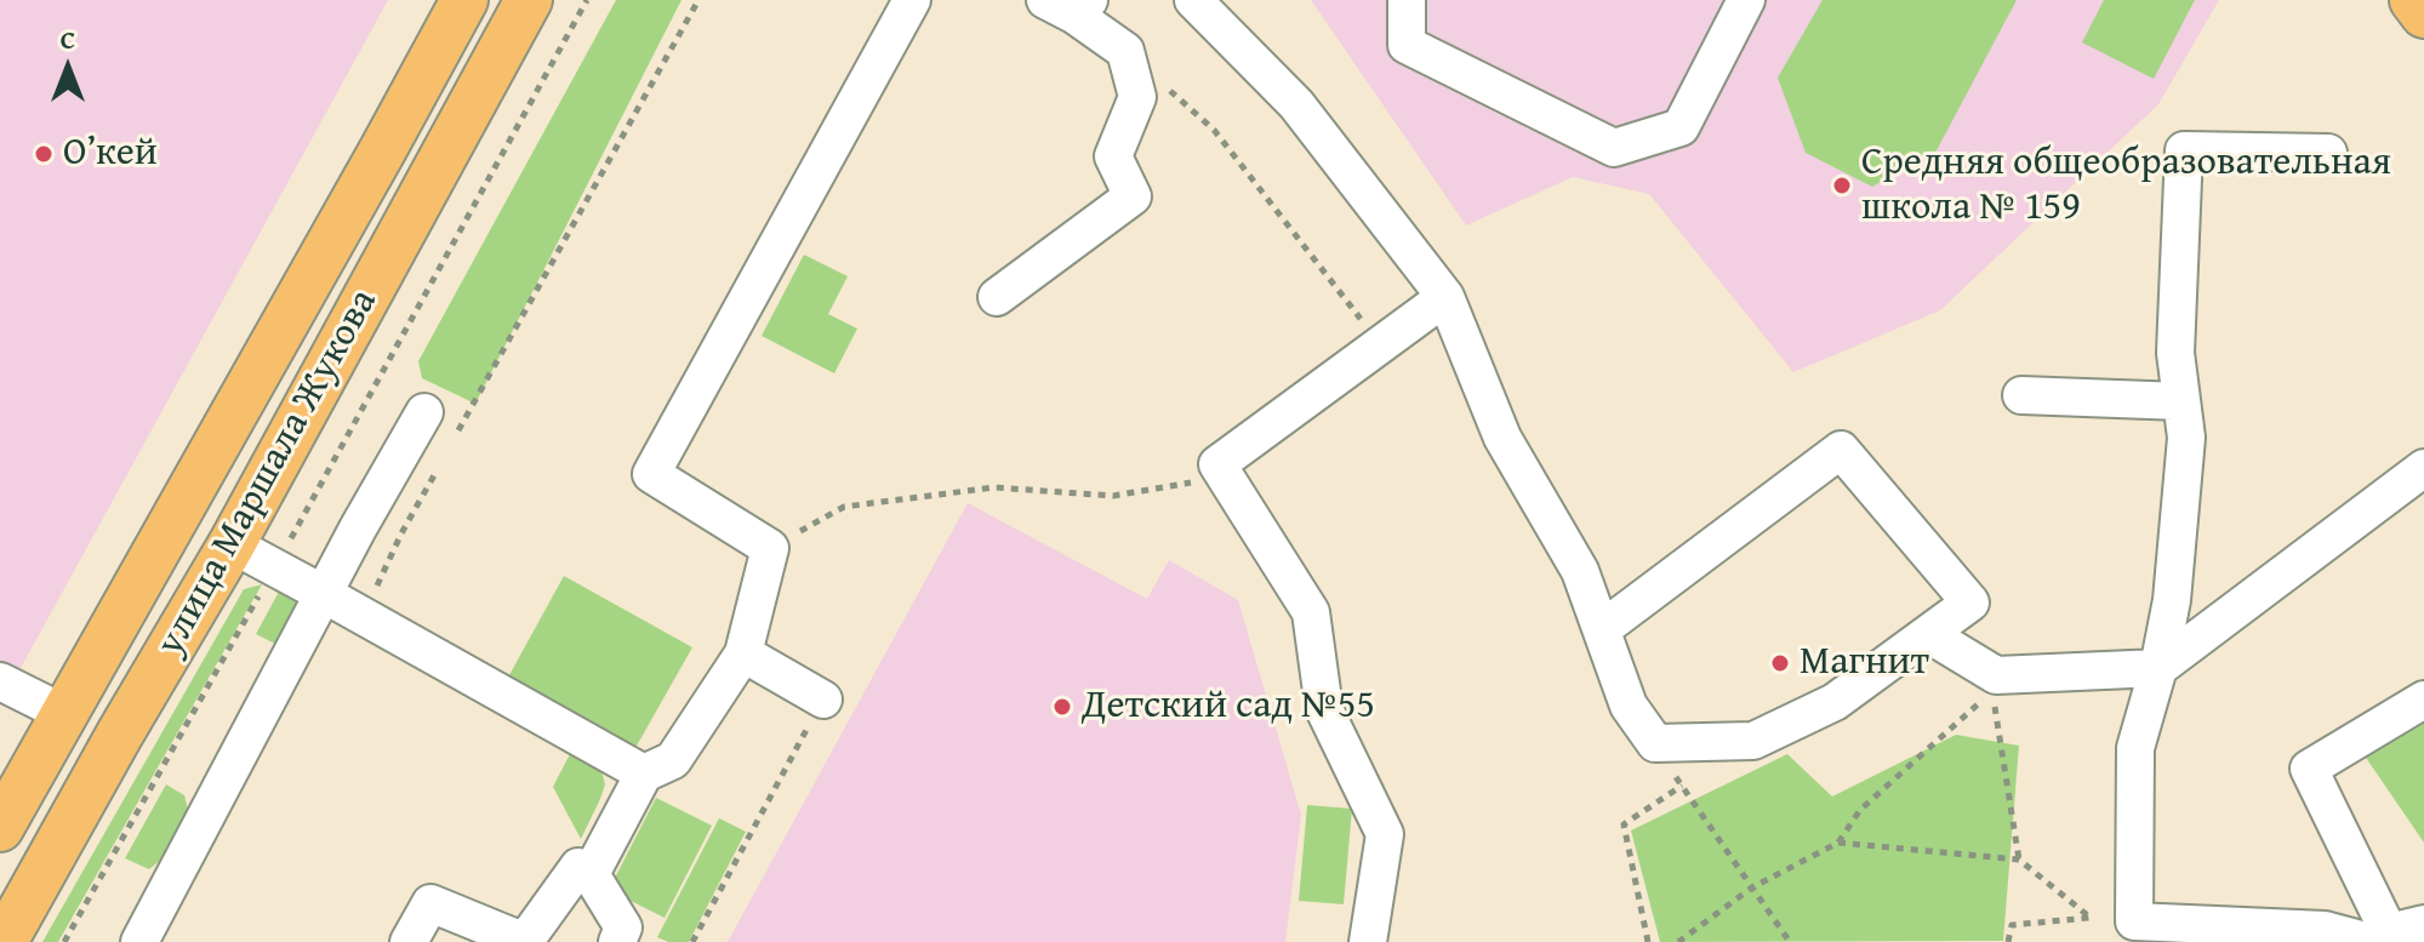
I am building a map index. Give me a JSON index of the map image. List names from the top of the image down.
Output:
{
  "streets": {
    "main road": ["улица Маршала Жукова"]
  },
  "places": [
    "О’кей",
    "Средняя общеобразовательная школа № 159",
    "Магнит",
    "Детский сад №55"
  ],
  "north": "top"
}
